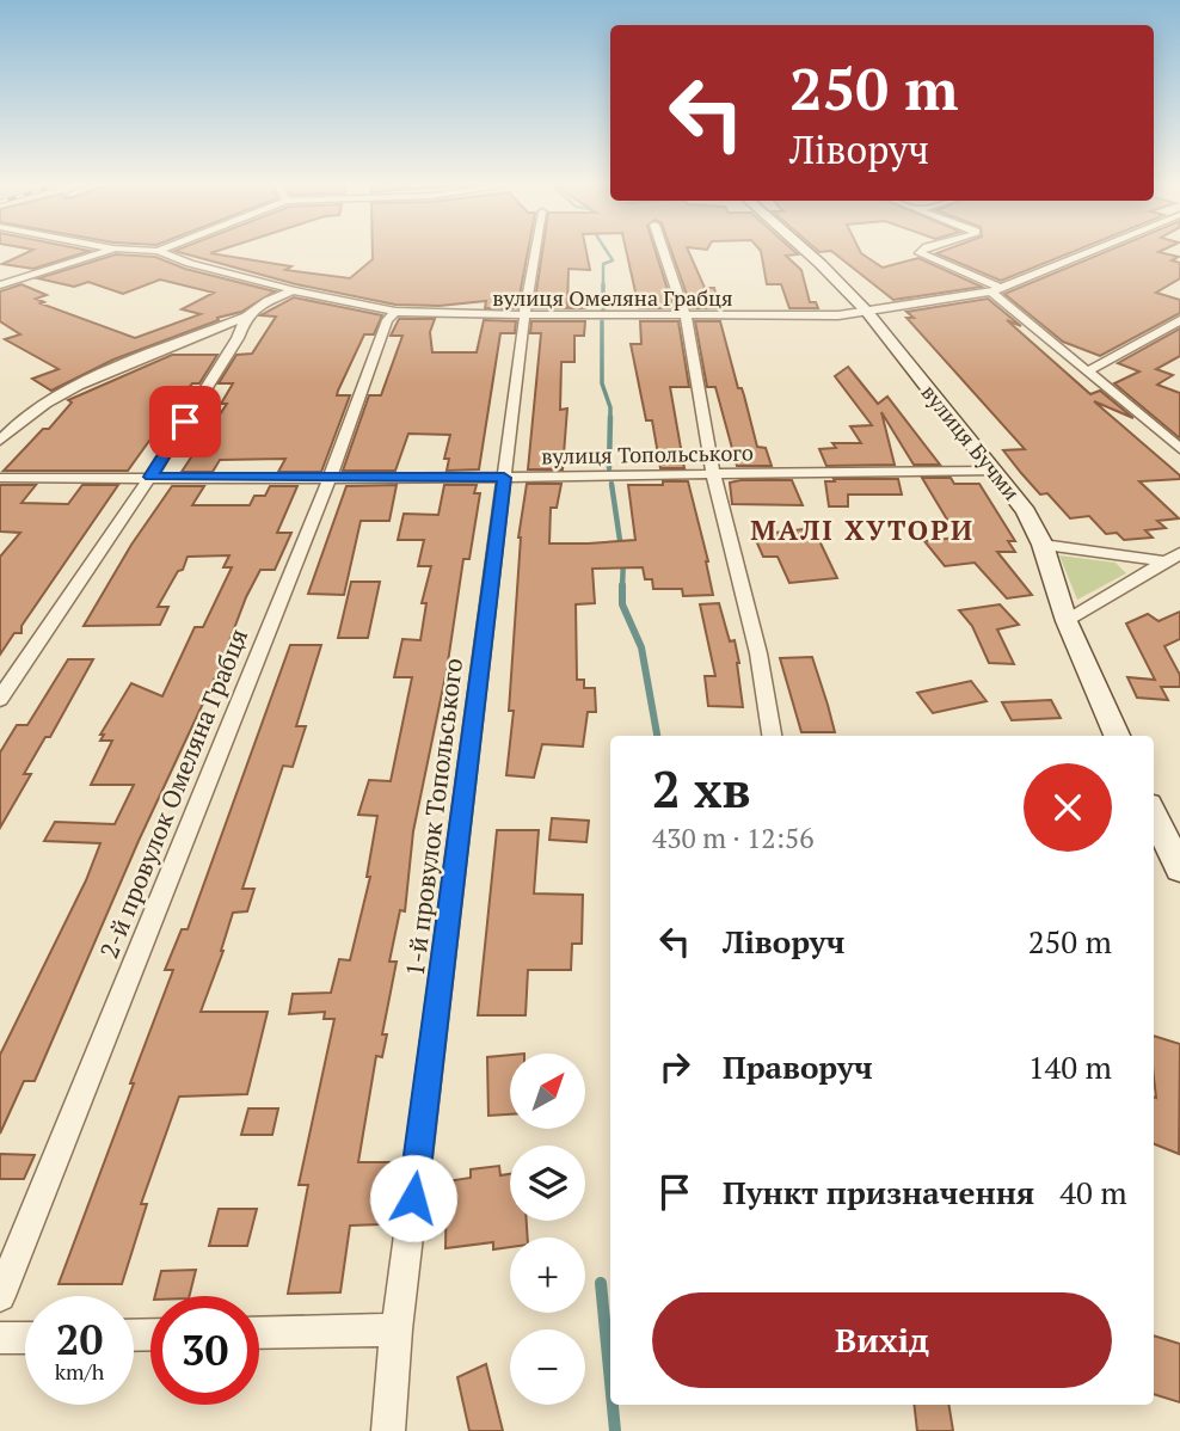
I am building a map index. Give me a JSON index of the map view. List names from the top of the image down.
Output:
{
  "streets": {
    "street": [
      "вулиця Омеляна Грабця",
      "вулиця Бучми",
      "вулиця Топольського",
      "2-й провулок Омеляна Грабця",
      "1-й провулок Топольського"
    ]
  },
  "crossings": [
    ["вулиця Омеляна Грабця", "вулиця Бучми"],
    ["вулиця Омеляна Грабця", "2-й провулок Омеляна Грабця"],
    ["вулиця Омеляна Грабця", "1-й провулок Топольського"],
    ["вулиця Бучми", "вулиця Топольського"],
    ["вулиця Топольського", "2-й провулок Омеляна Грабця"],
    ["вулиця Топольського", "1-й провулок Топольського"]
  ],
  "districts": ["МАЛІ ХУТОРИ"],
  "north": "top right",
  "page": {
    "turn": ["250 m", "Ліворуч"],
    "heading": ["2 хв", "430 m · 12:56"],
    "list": [
      {
        "name": "Ліворуч",
        "value": "250 m"
      },
      {
        "name": "Праворуч",
        "value": "140 m"
      },
      {
        "name": "Пункт призначення",
        "value": "40 m"
      }
    ],
    "map_buttons": ["+", "−"],
    "buttons": "Вихід",
    "speed": "20 km/h",
    "limit": "30"
  }
}
